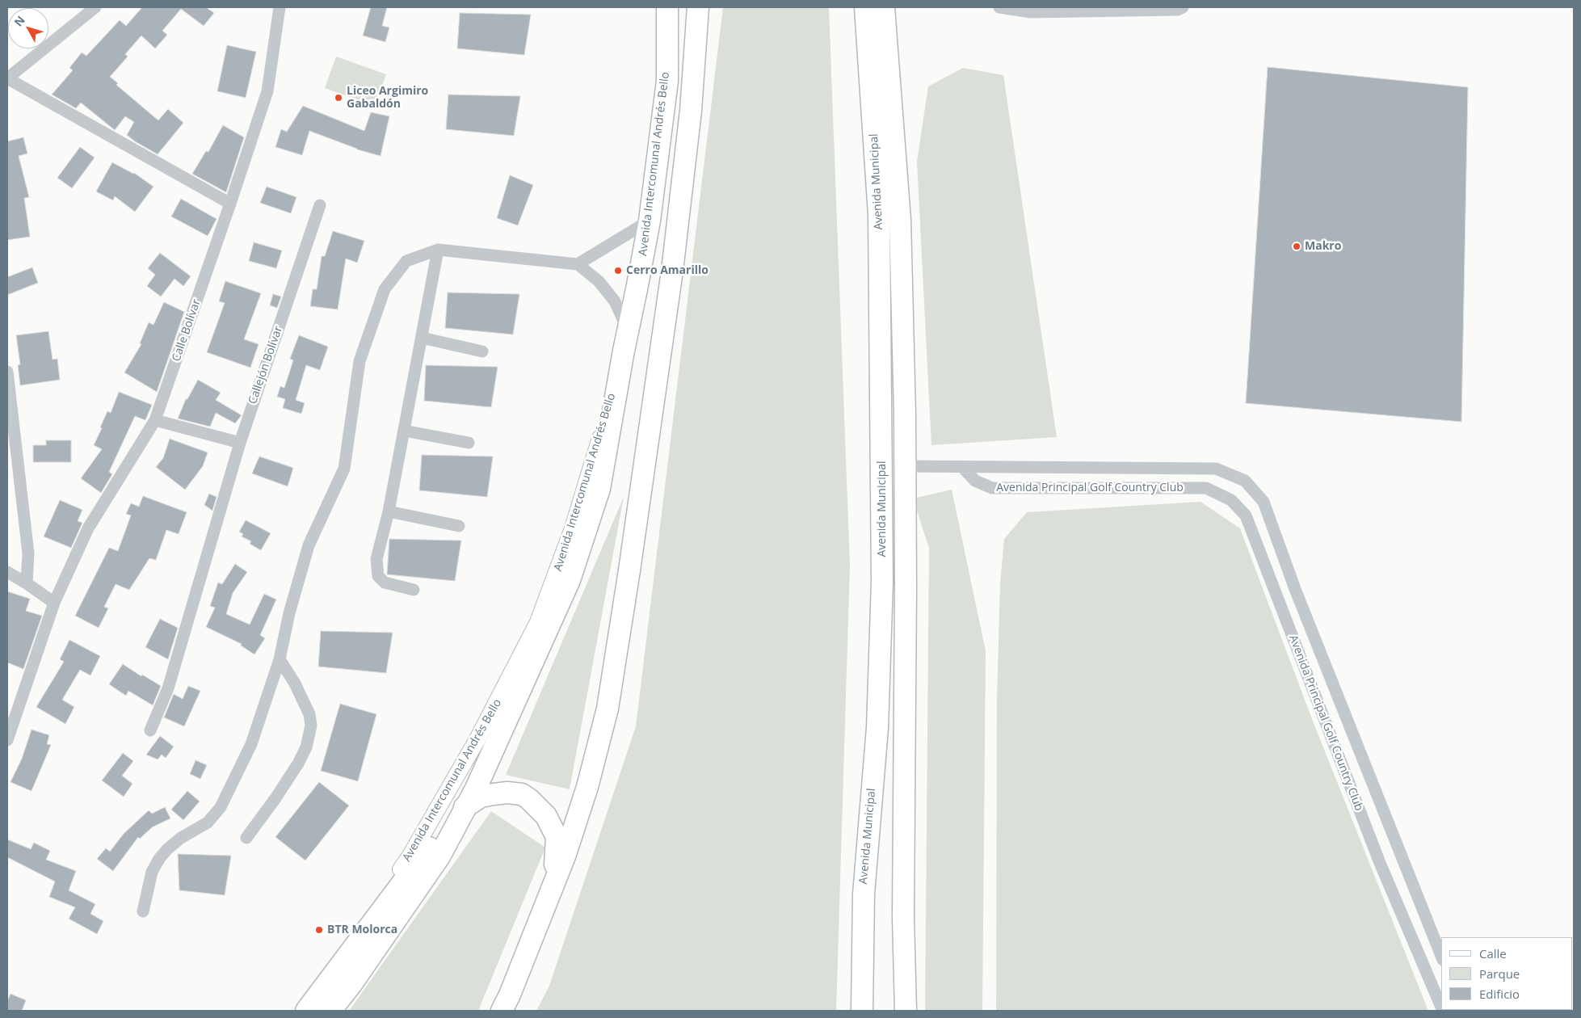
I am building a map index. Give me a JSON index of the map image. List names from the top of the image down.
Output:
{
  "streets": {
    "highway": ["Avenida Intercomunal Andrés Bello", "Avenida Municipal"],
    "street": ["Calle Bolívar", "Callejón Bolívar", "Avenida Principal Golf Country Club"]
  },
  "places": [
    "Liceo Argimiro Gabaldón",
    "Makro",
    "Cerro Amarillo",
    "BTR Molorca"
  ],
  "legend": ["Calle", "Parque", "Edificio"],
  "north": "top left"
}
